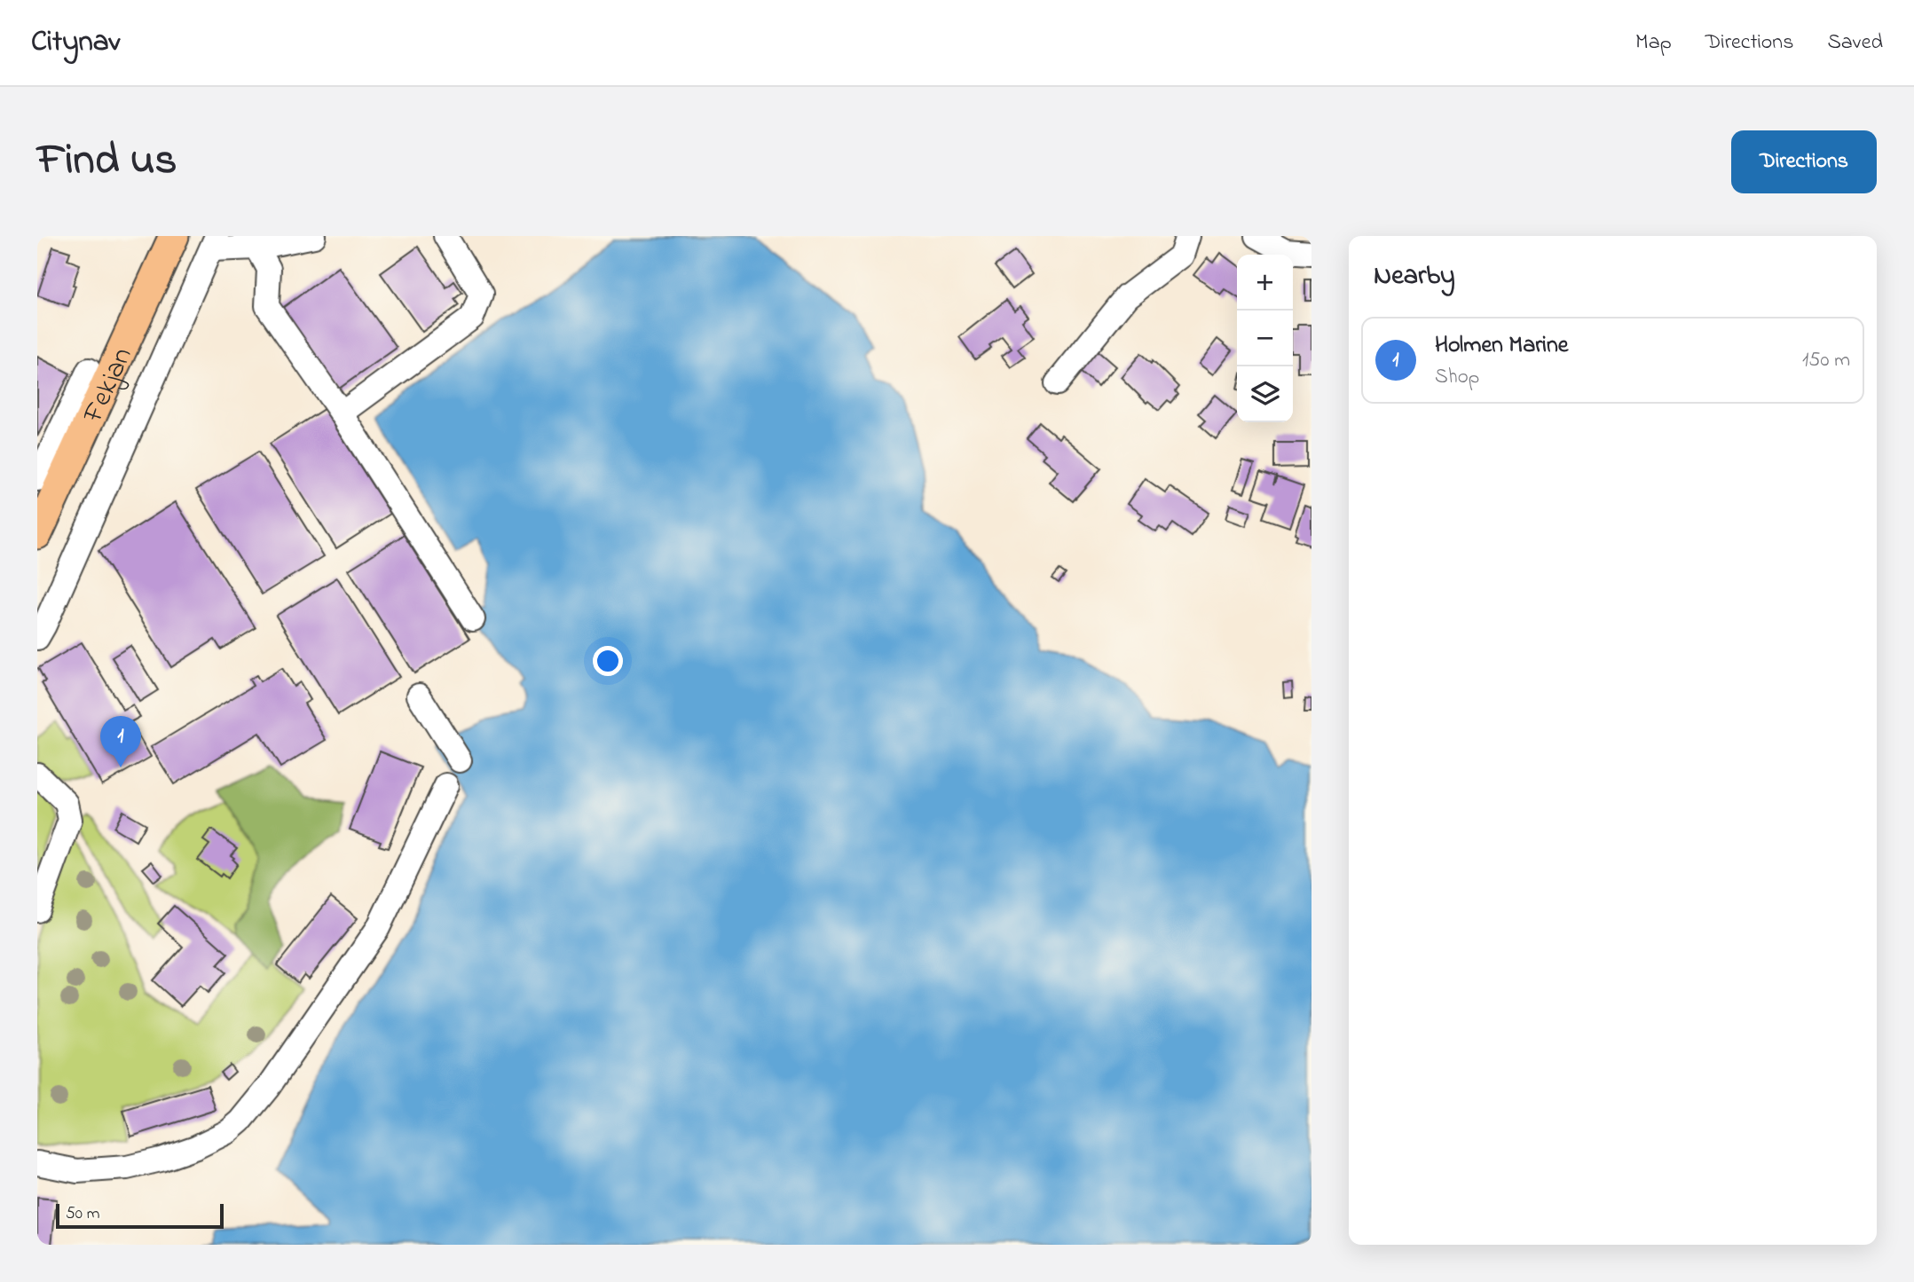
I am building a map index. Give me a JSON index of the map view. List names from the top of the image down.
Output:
{
  "streets": {
    "main road": ["Fekjan"]
  },
  "scale_bar": "50 m",
  "page": {
    "header": "Citynav",
    "nav": ["Map", "Directions", "Saved"],
    "title": "Find us",
    "buttons": "Directions",
    "heading": "Nearby",
    "map_buttons": ["+", "−"],
    "list": [
      {
        "mark": "1",
        "name": "Holmen Marine",
        "note": "Shop",
        "value": "150 m"
      }
    ],
    "pins": "1",
    "scale": "50 m"
  }
}
